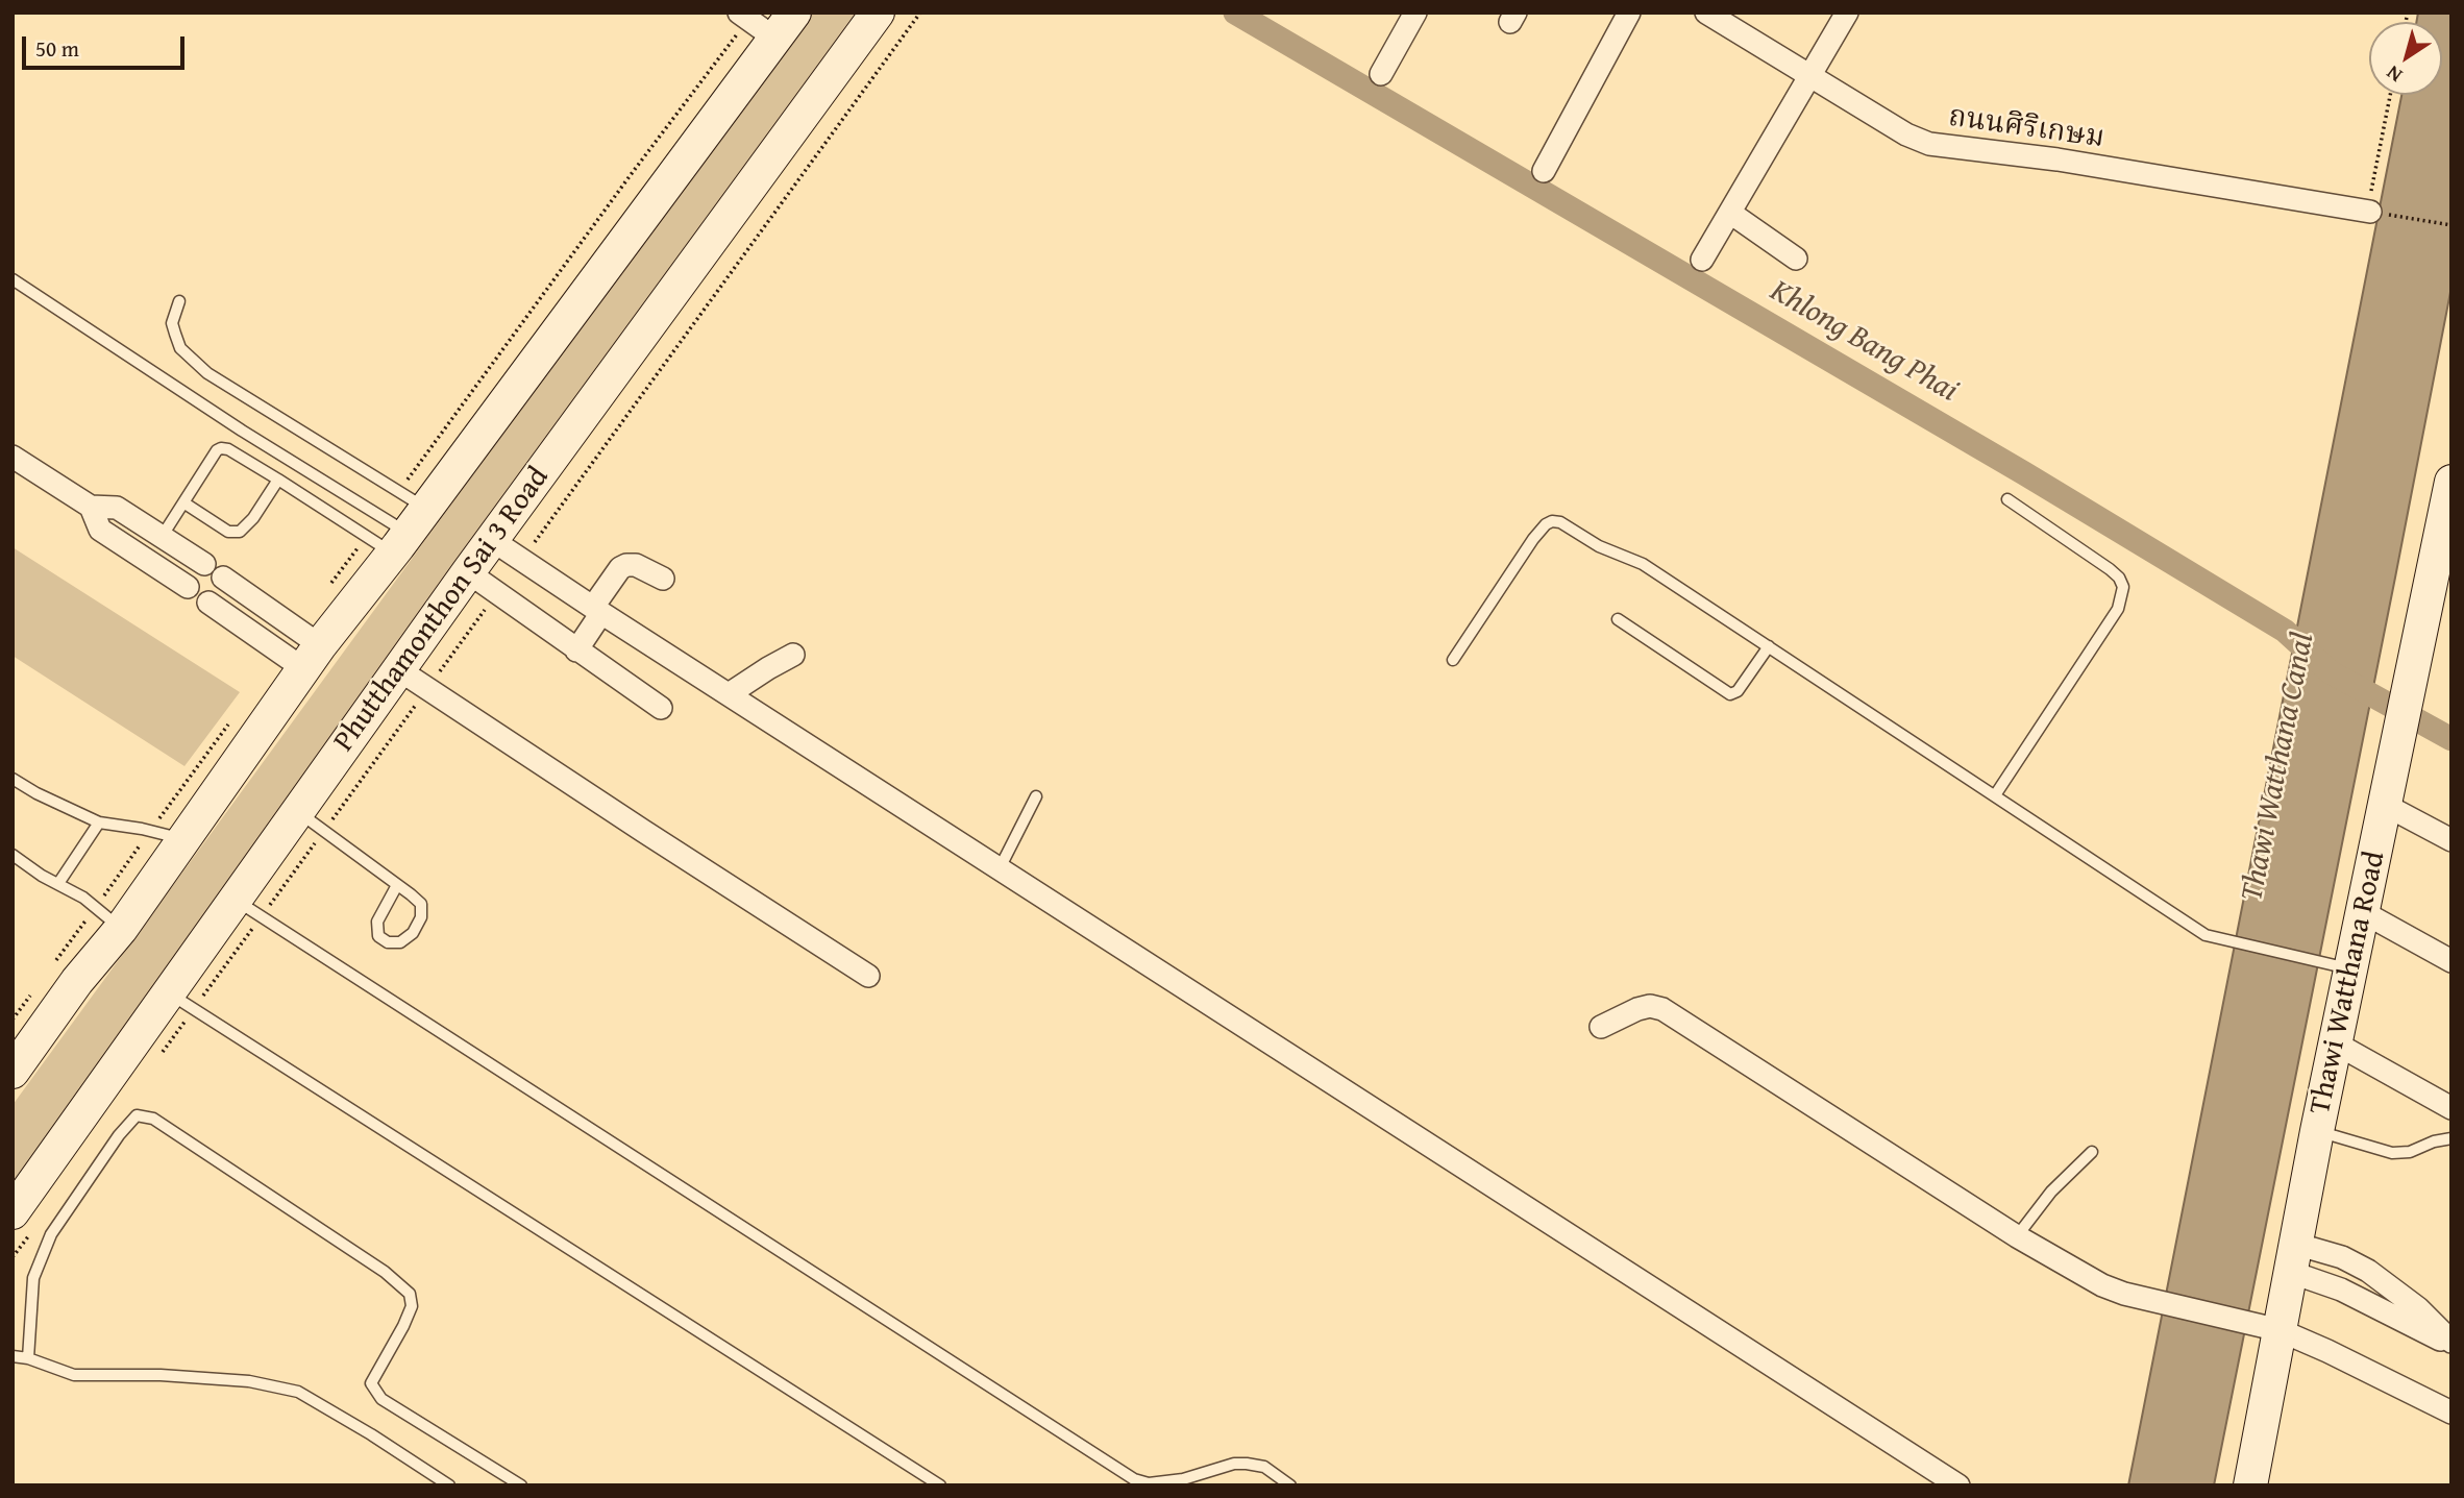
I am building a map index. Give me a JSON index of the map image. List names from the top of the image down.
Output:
{
  "streets": {
    "main road": ["Phutthamonthon Sai 3 Road", "Thawi Watthana Road"],
    "street": ["ถนนศิริเกษม"]
  },
  "water": ["Khlong Bang Phai", "Thawi Watthana Canal"],
  "scale_bar": "50 m",
  "north": "bottom left"
}
